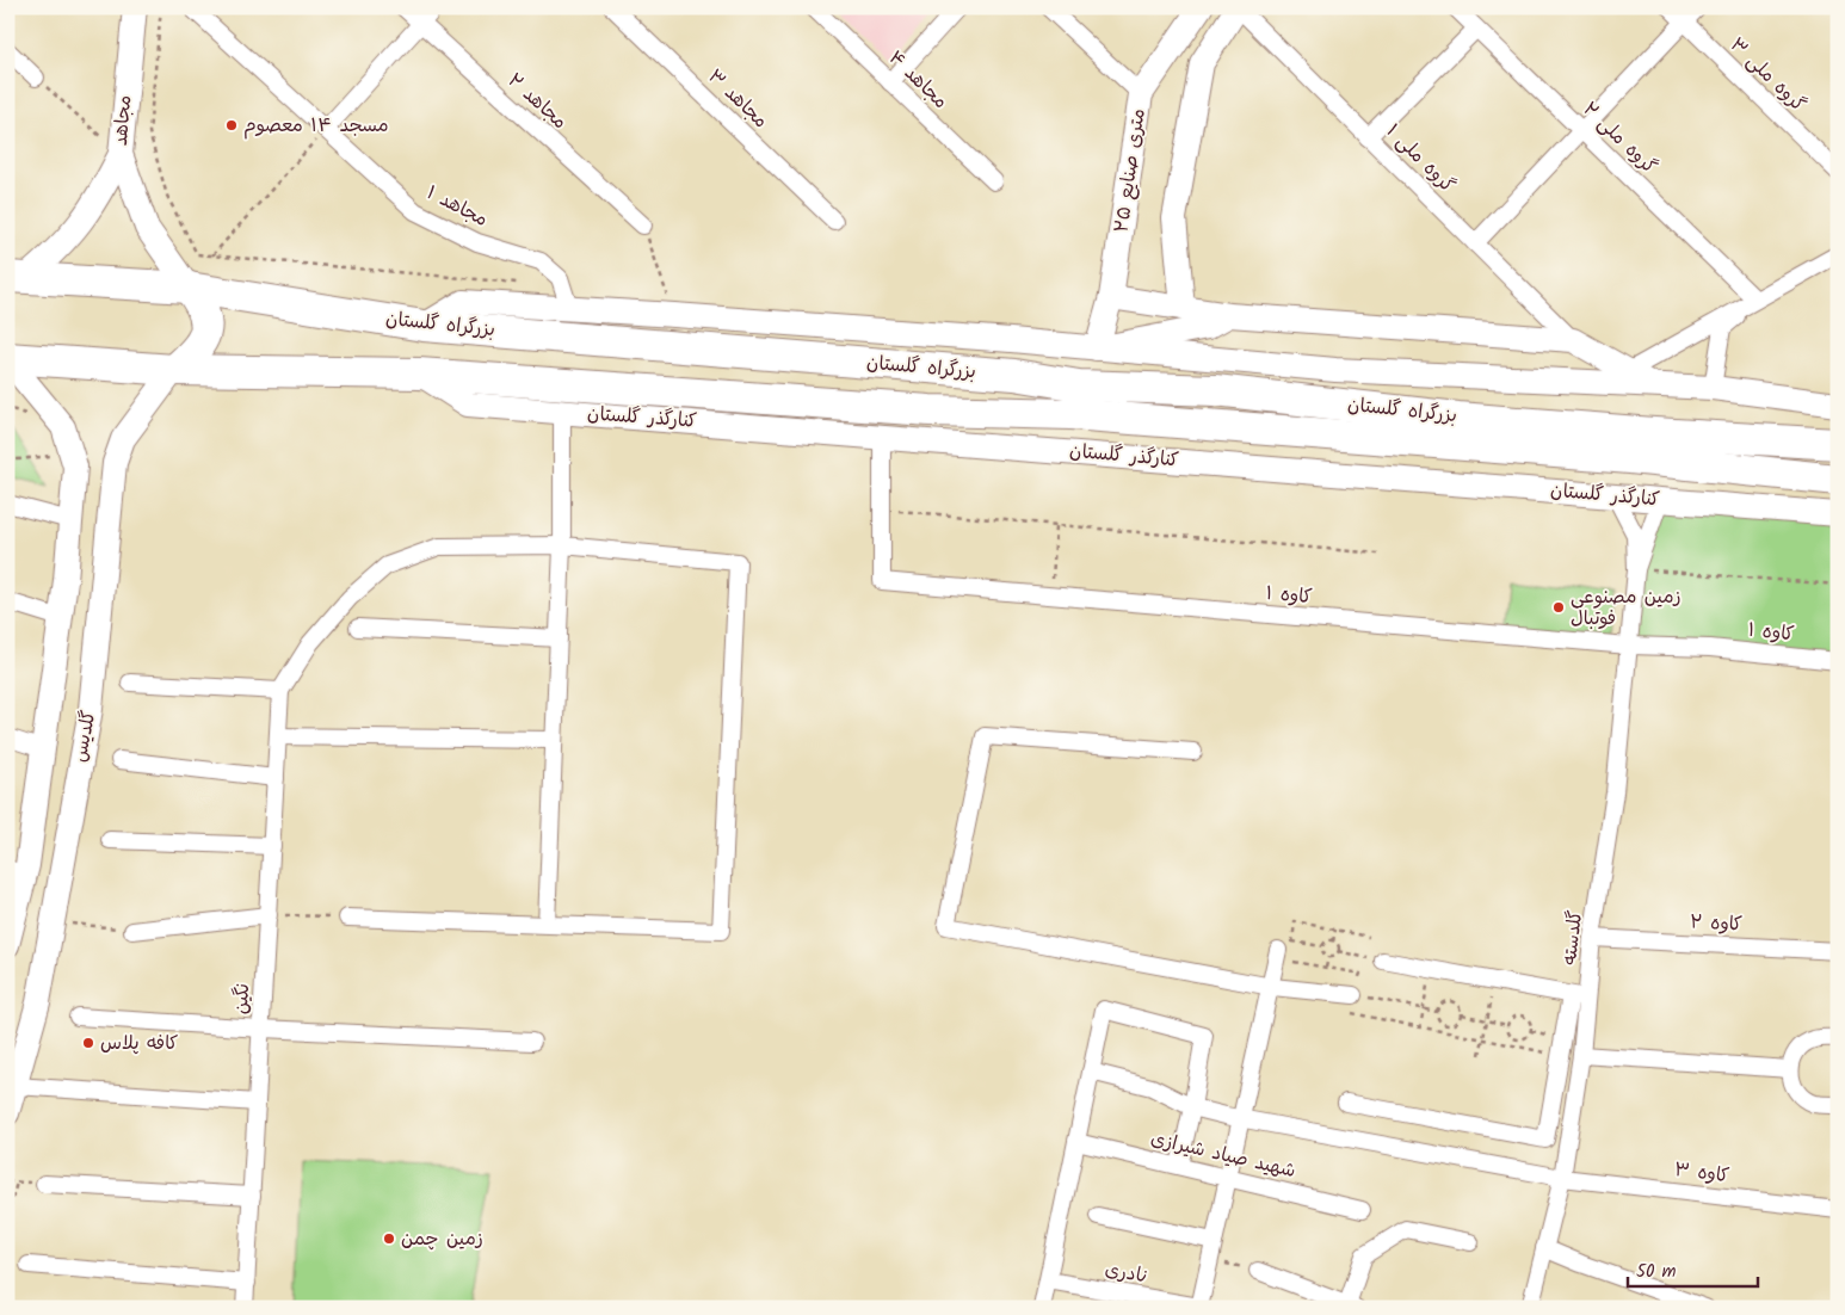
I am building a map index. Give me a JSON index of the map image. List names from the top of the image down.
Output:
{
  "streets": {
    "highway": ["بزرگراه گلستان"],
    "street": [
      "گروه ملی ۳",
      "مجاهد ۴",
      "مجاهد ۳",
      "مجاهد ۲",
      "مجاهد",
      "گروه ملی ۲",
      "گروه ملی ۱",
      "۲۵ متری صنایع",
      "۱ مجاهد",
      "کنارگذر گلستان",
      "کاوه ۱",
      "گلدیس",
      "کاوه ۲",
      "گلدسته",
      "نگین",
      "شهید صیاد شیرازی",
      "کاوه ۳",
      "نادری"
    ]
  },
  "crossings": [
    ["مجاهد", "بزرگراه گلستان"],
    ["بزرگراه گلستان", "کنارگذر گلستان"],
    ["بزرگراه گلستان", "کاوه ۱"],
    ["بزرگراه گلستان", "گلدیس"],
    ["کنارگذر گلستان", "کاوه ۱"],
    ["کاوه ۱", "گلدسته"],
    ["کاوه ۲", "گلدسته"],
    ["گلدسته", "کاوه ۳"]
  ],
  "places": [
    "مسجد ۱۴ معصوم",
    "زمین مصنوعی فوتبال",
    "کافه پلاس",
    "زمین چمن"
  ],
  "scale_bar": "50 m"
}
